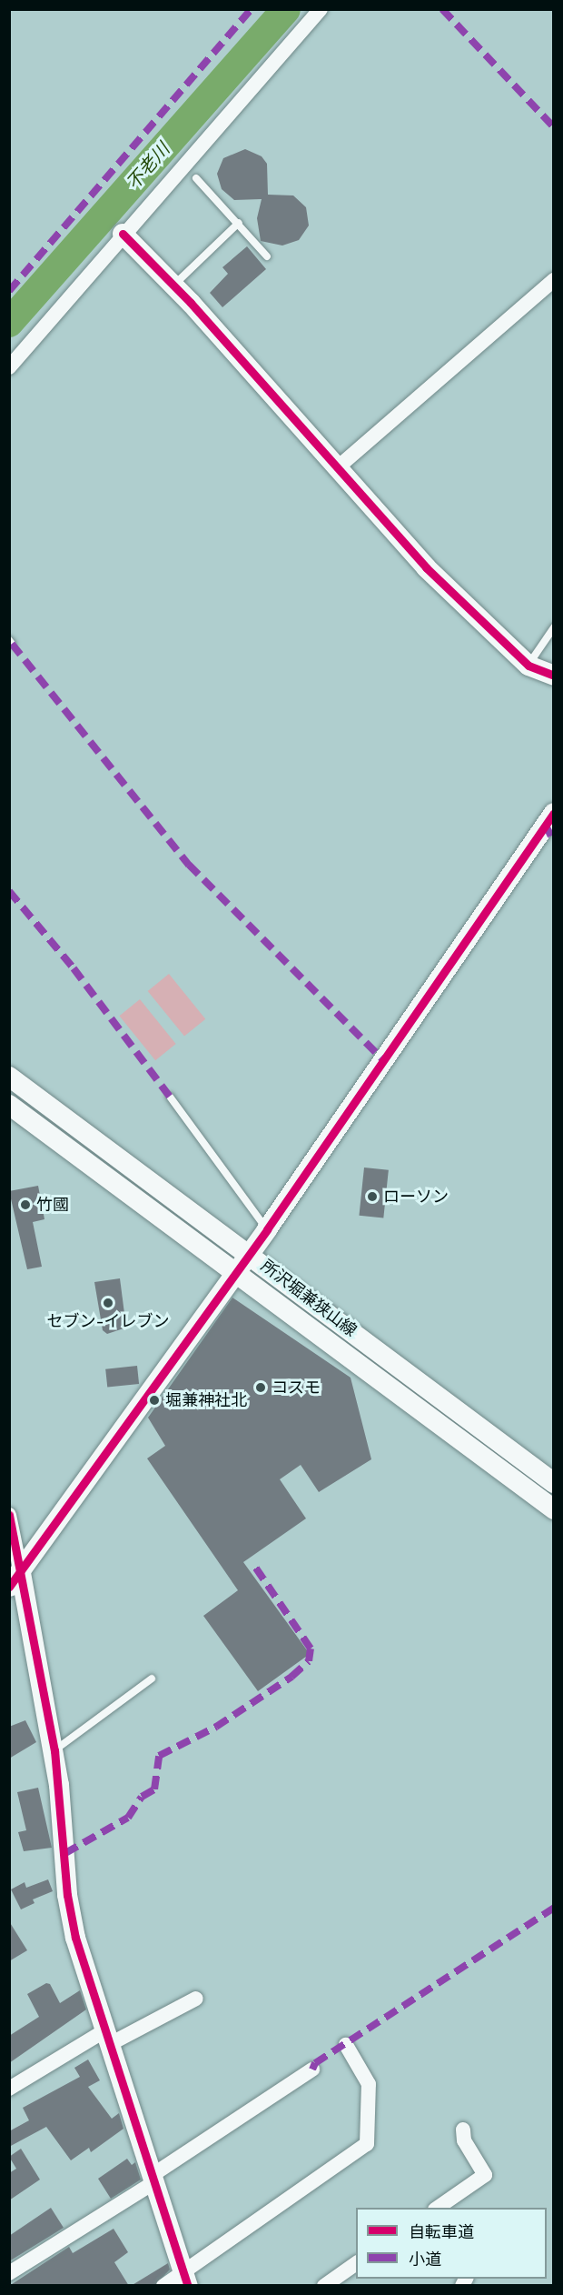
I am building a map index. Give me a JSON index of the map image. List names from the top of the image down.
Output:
{
  "streets": {
    "street": ["所沢堀兼狭山線"]
  },
  "water": ["不老川"],
  "places": [
    "ローソン",
    "竹國",
    "セブン-イレブン",
    "コスモ",
    "堀兼神社北"
  ],
  "legend": ["自転車道", "小道"]
}
